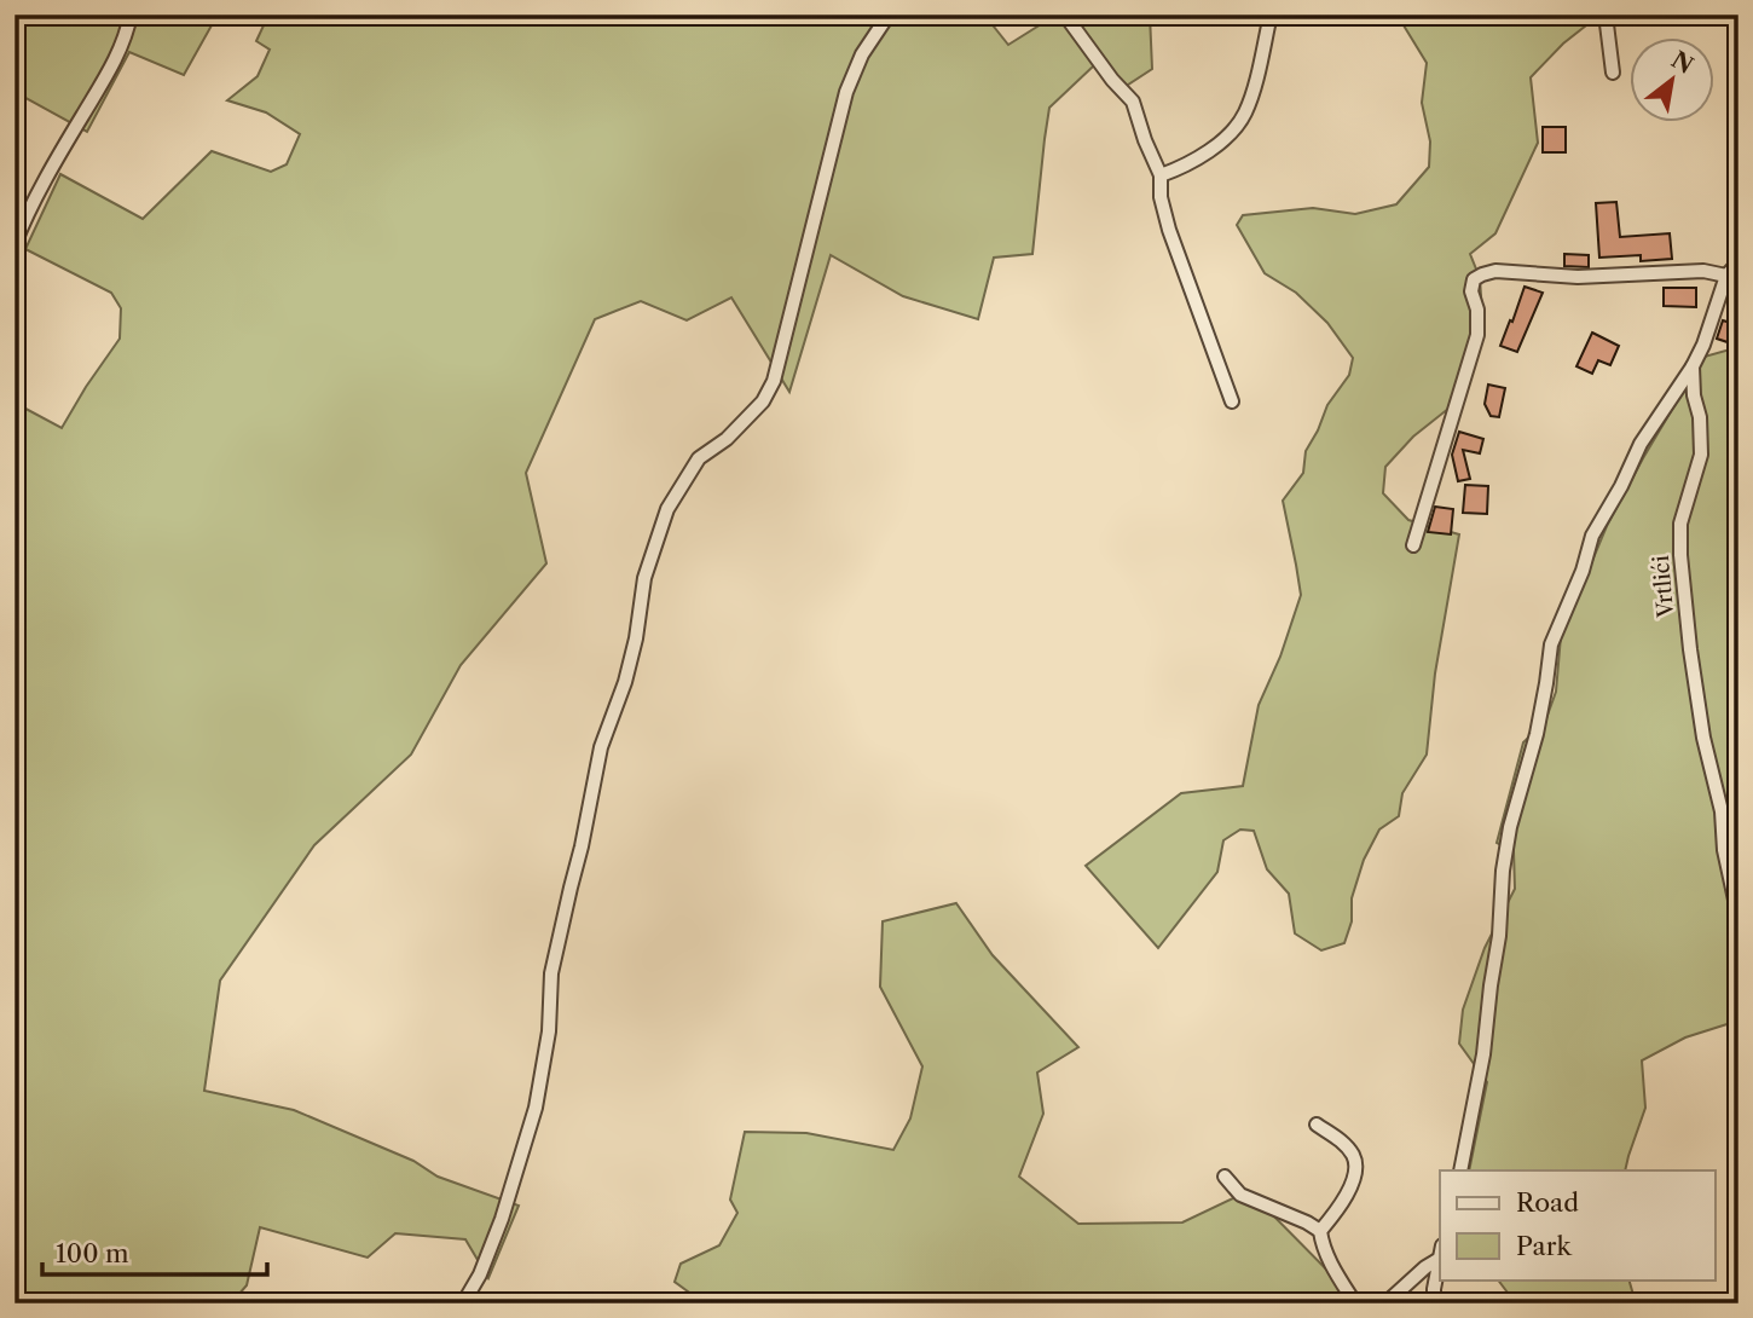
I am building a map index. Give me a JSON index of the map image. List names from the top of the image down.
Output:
{
  "streets": {
    "street": ["Vrtlići"]
  },
  "legend": ["Road", "Park"],
  "scale_bar": "100 m",
  "north": "top right"
}
